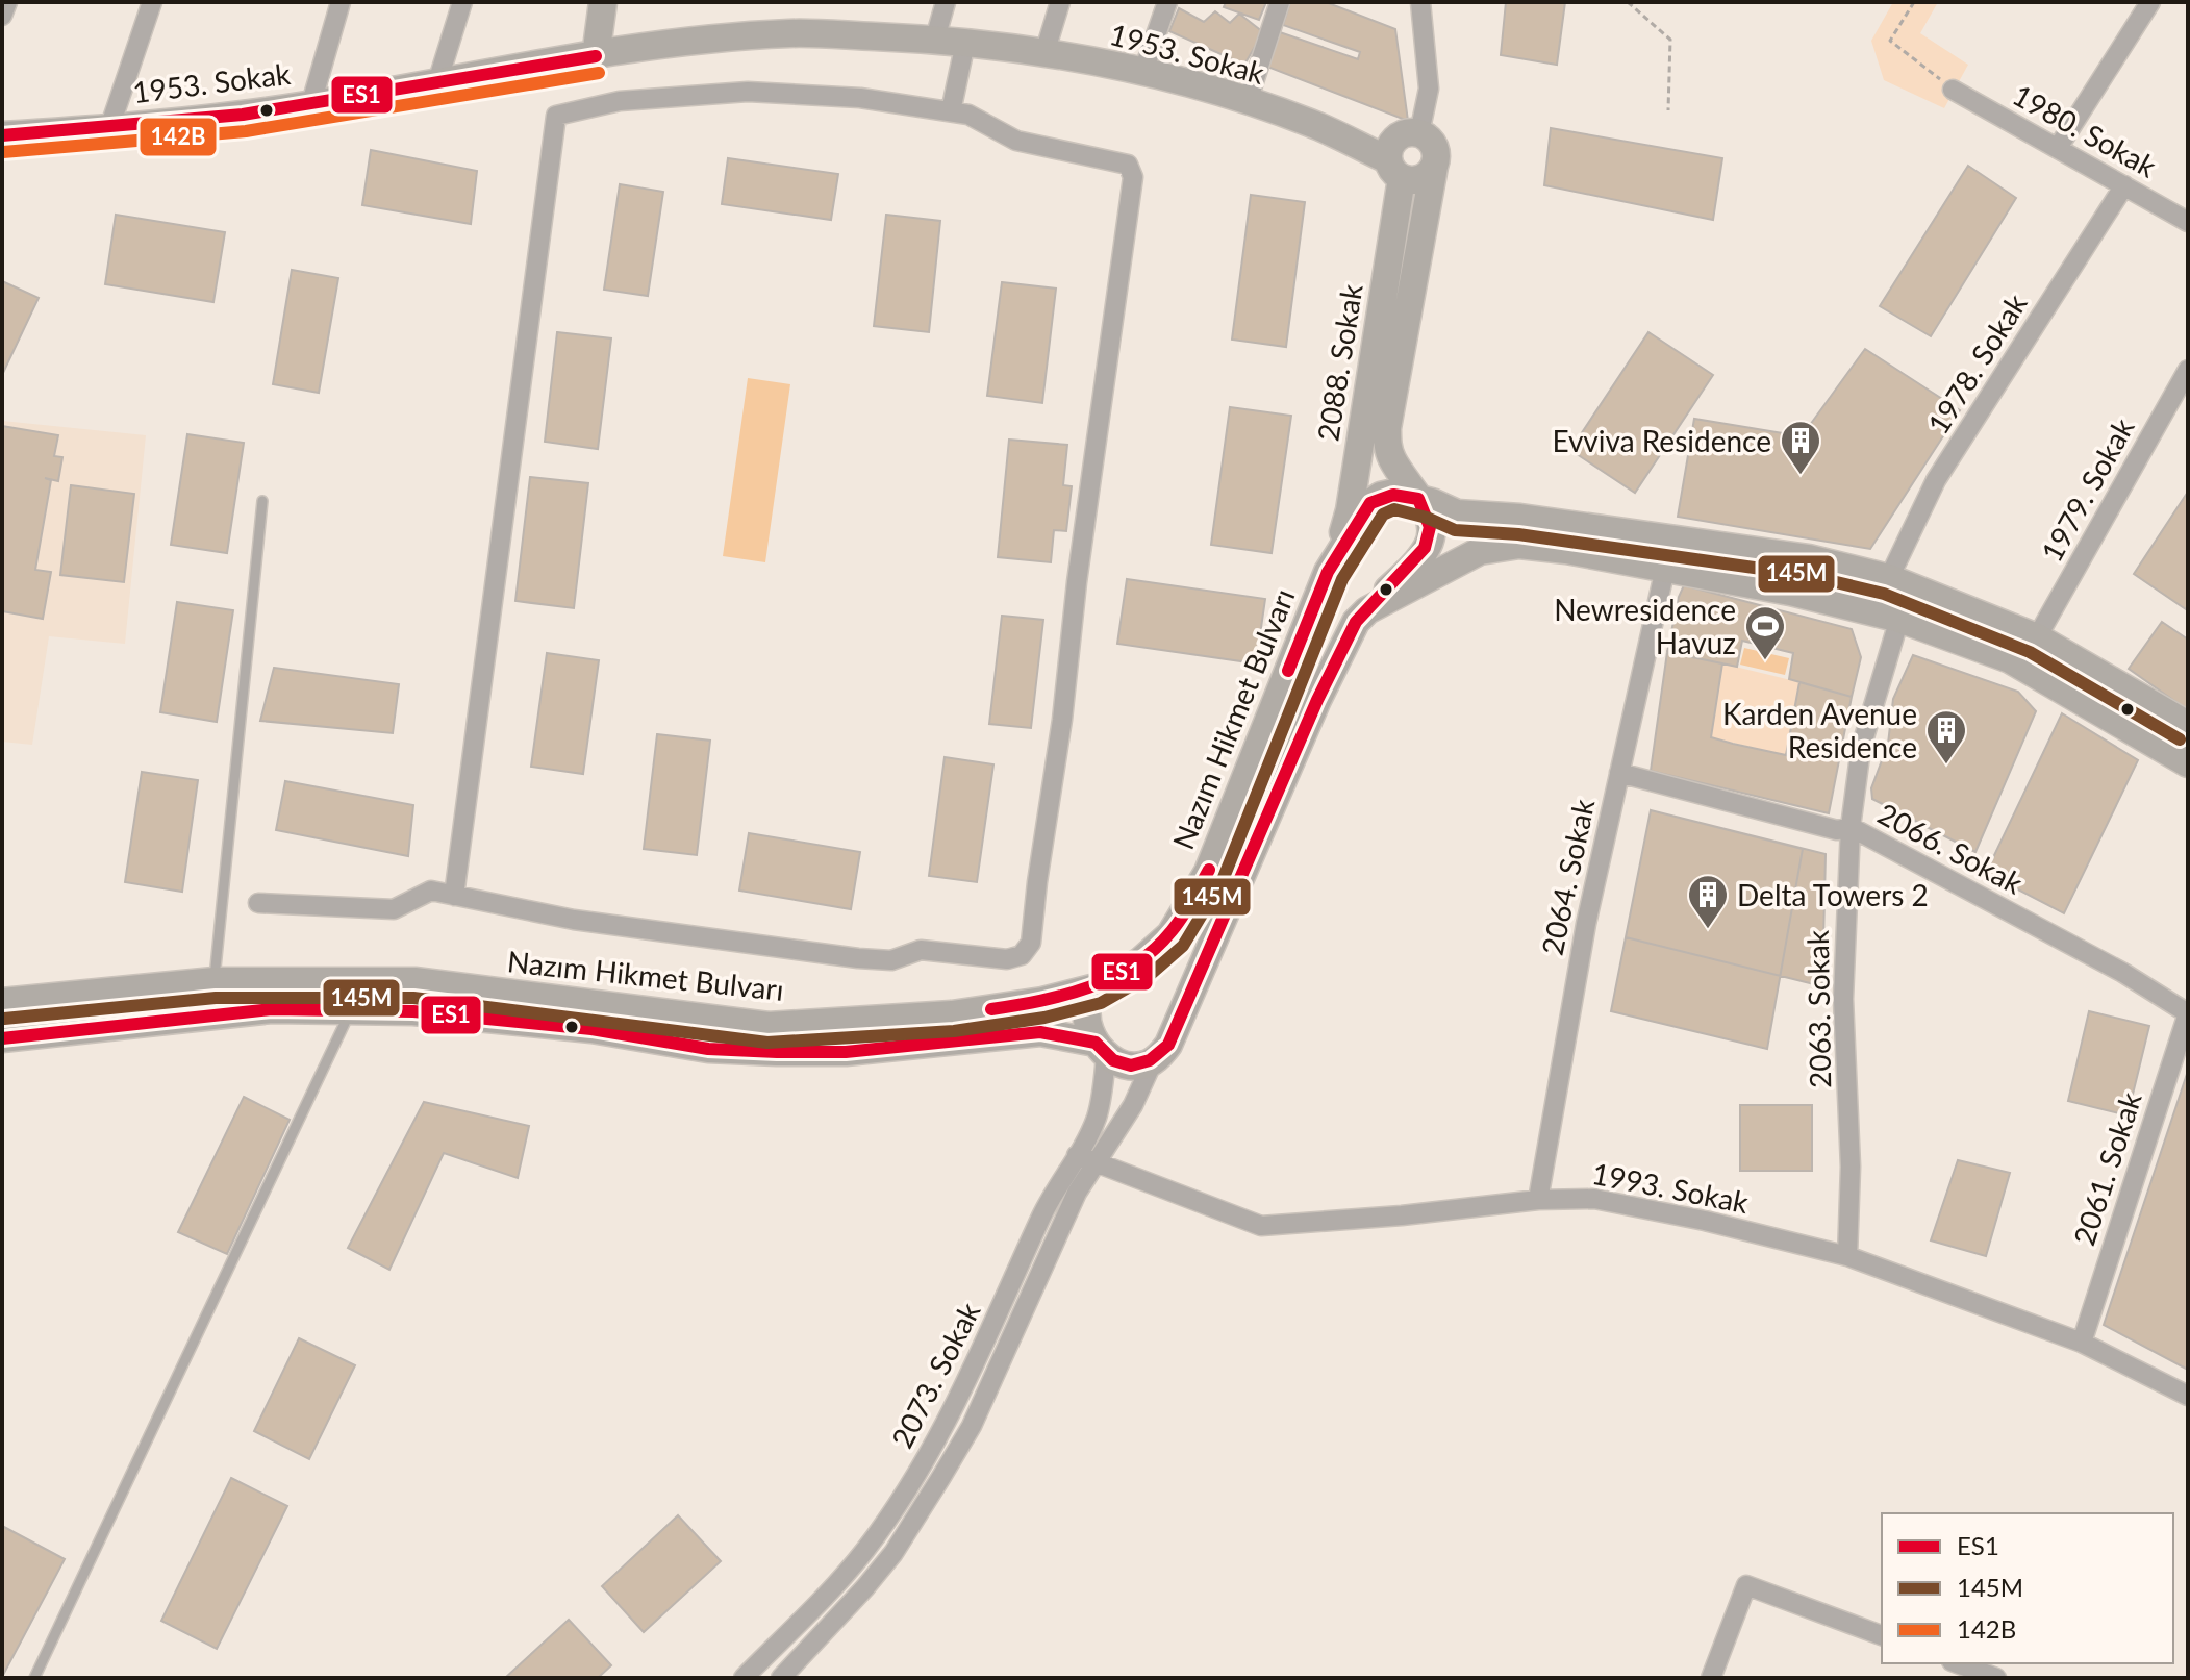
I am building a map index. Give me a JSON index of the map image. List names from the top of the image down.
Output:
{
  "streets": {
    "main road": ["1953. Sokak", "2088. Sokak", "Nazım Hikmet Bulvarı"],
    "street": [
      "1980. Sokak",
      "1978. Sokak",
      "1979. Sokak",
      "2066. Sokak",
      "2064. Sokak",
      "2063. Sokak",
      "2061. Sokak",
      "1993. Sokak",
      "2073. Sokak"
    ]
  },
  "crossings": [
    ["1953. Sokak", "2088. Sokak"],
    ["1980. Sokak", "1978. Sokak"],
    ["2088. Sokak", "Nazım Hikmet Bulvarı"],
    ["1978. Sokak", "Nazım Hikmet Bulvarı"],
    ["1979. Sokak", "Nazım Hikmet Bulvarı"],
    ["Nazım Hikmet Bulvarı", "2073. Sokak"],
    ["2066. Sokak", "2064. Sokak"],
    ["2066. Sokak", "2063. Sokak"],
    ["2066. Sokak", "2061. Sokak"],
    ["2064. Sokak", "1993. Sokak"],
    ["2063. Sokak", "1993. Sokak"],
    ["2061. Sokak", "1993. Sokak"],
    ["1993. Sokak", "2073. Sokak"]
  ],
  "places": {
    "building": ["Evviva Residence", "Karden Avenue Residence", "Delta Towers 2"],
    "sports": ["Newresidence Havuz"]
  },
  "lines": ["transit line ES1", "transit line 142B", "transit line 145M"],
  "legend": ["ES1", "145M", "142B"]
}
